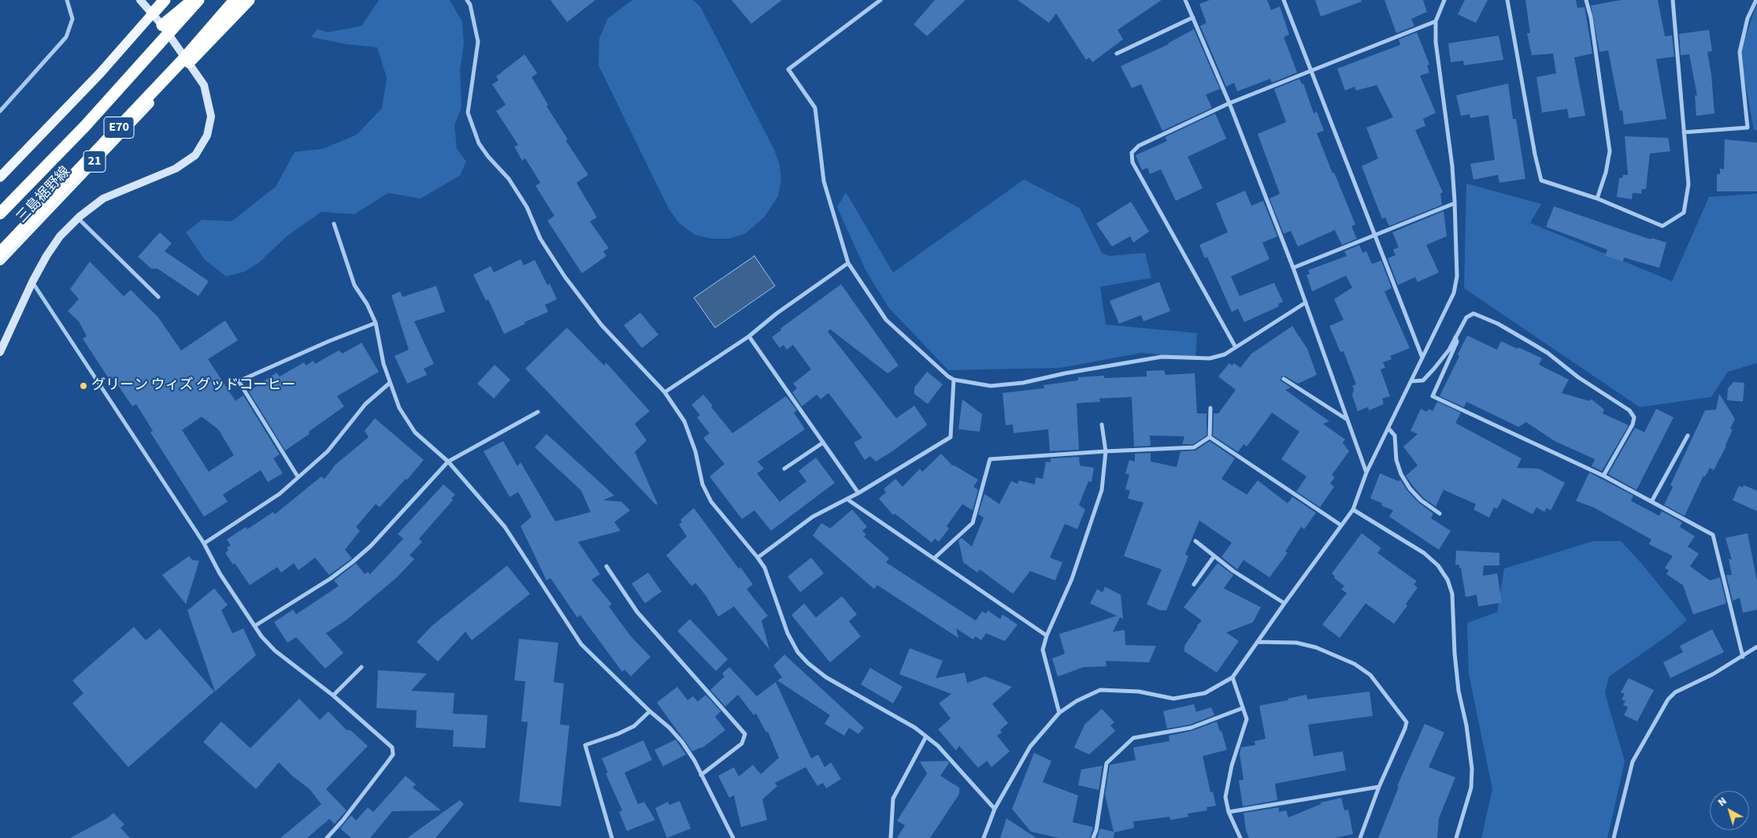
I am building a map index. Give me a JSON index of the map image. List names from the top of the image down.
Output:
{
  "streets": {
    "highway": ["E70"],
    "main road": ["21", "三島裾野線"]
  },
  "places": ["グリーン ウィズ グッドコーヒー"],
  "north": "top left"
}
